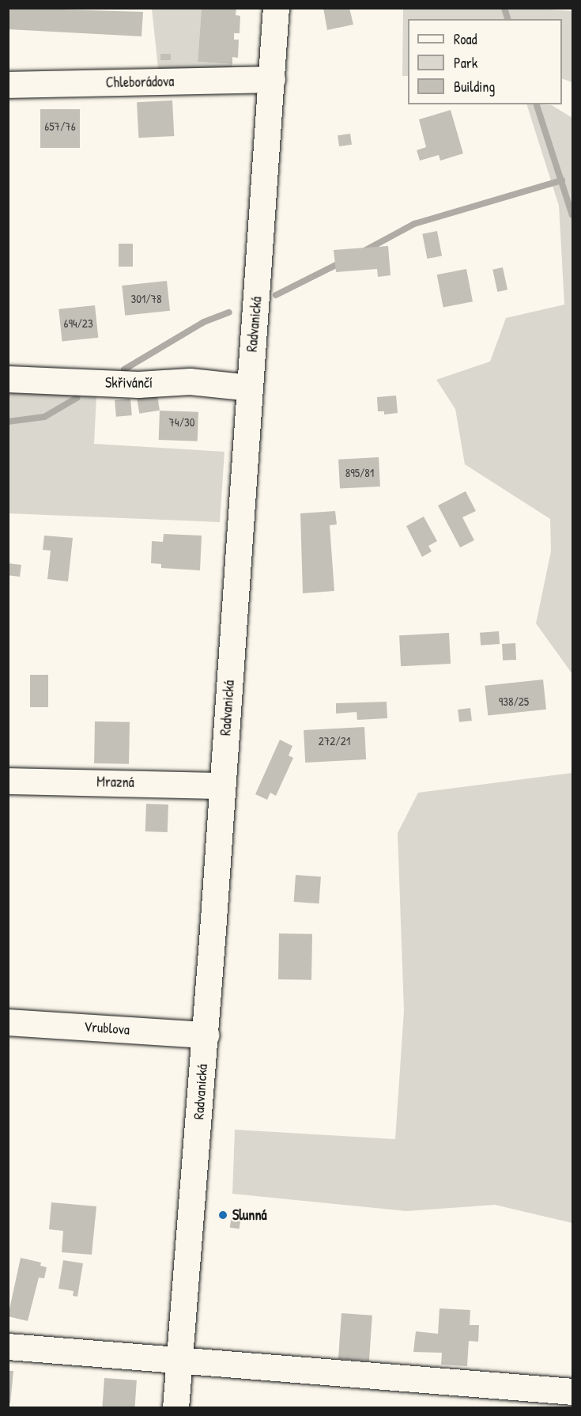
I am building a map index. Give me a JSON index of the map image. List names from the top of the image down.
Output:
{
  "streets": {
    "street": [
      "Chleborádova",
      "Radvanická",
      "Skřivánčí",
      "Mrazná",
      "Vrublova"
    ]
  },
  "crossings": [
    ["Chleborádova", "Radvanická"],
    ["Radvanická", "Skřivánčí"],
    ["Radvanická", "Mrazná"],
    ["Radvanická", "Vrublova"]
  ],
  "places": ["Slunná"],
  "house_numbers": [
    "657/76",
    "301/78",
    "694/23",
    "74/30",
    "895/81",
    "938/25",
    "272/21"
  ],
  "legend": ["Road", "Park", "Building"]
}
